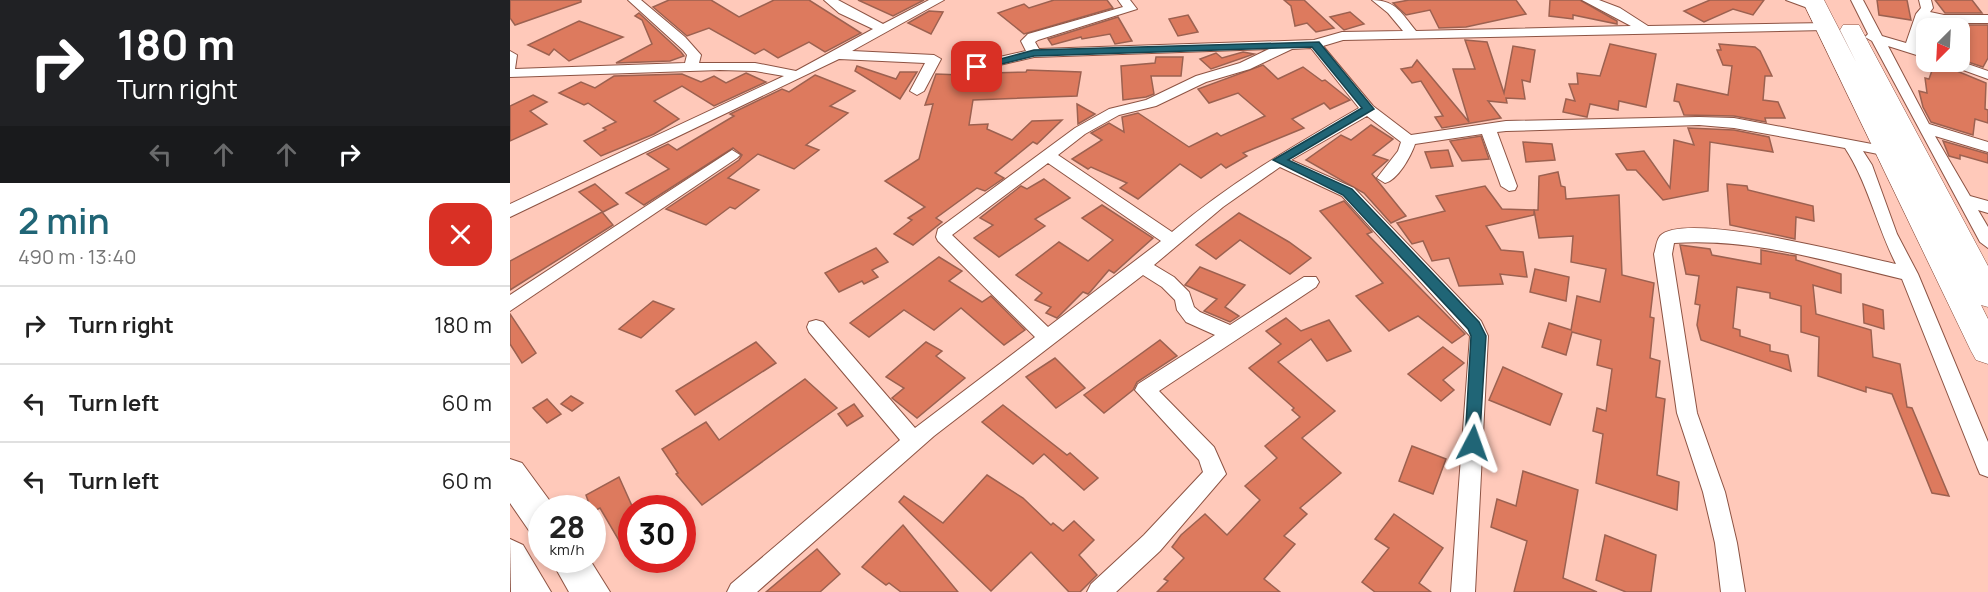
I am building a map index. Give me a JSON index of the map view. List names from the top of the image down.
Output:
{
  "north": "bottom left",
  "page": {
    "turn": ["180 m", "Turn right"],
    "heading": ["2 min", "490 m · 13:40"],
    "list": [
      {
        "name": "Turn right",
        "value": "180 m"
      },
      {
        "name": "Turn left",
        "value": "60 m"
      },
      {
        "name": "Turn left",
        "value": "60 m"
      }
    ],
    "speed": "28 km/h",
    "limit": "30"
  }
}
